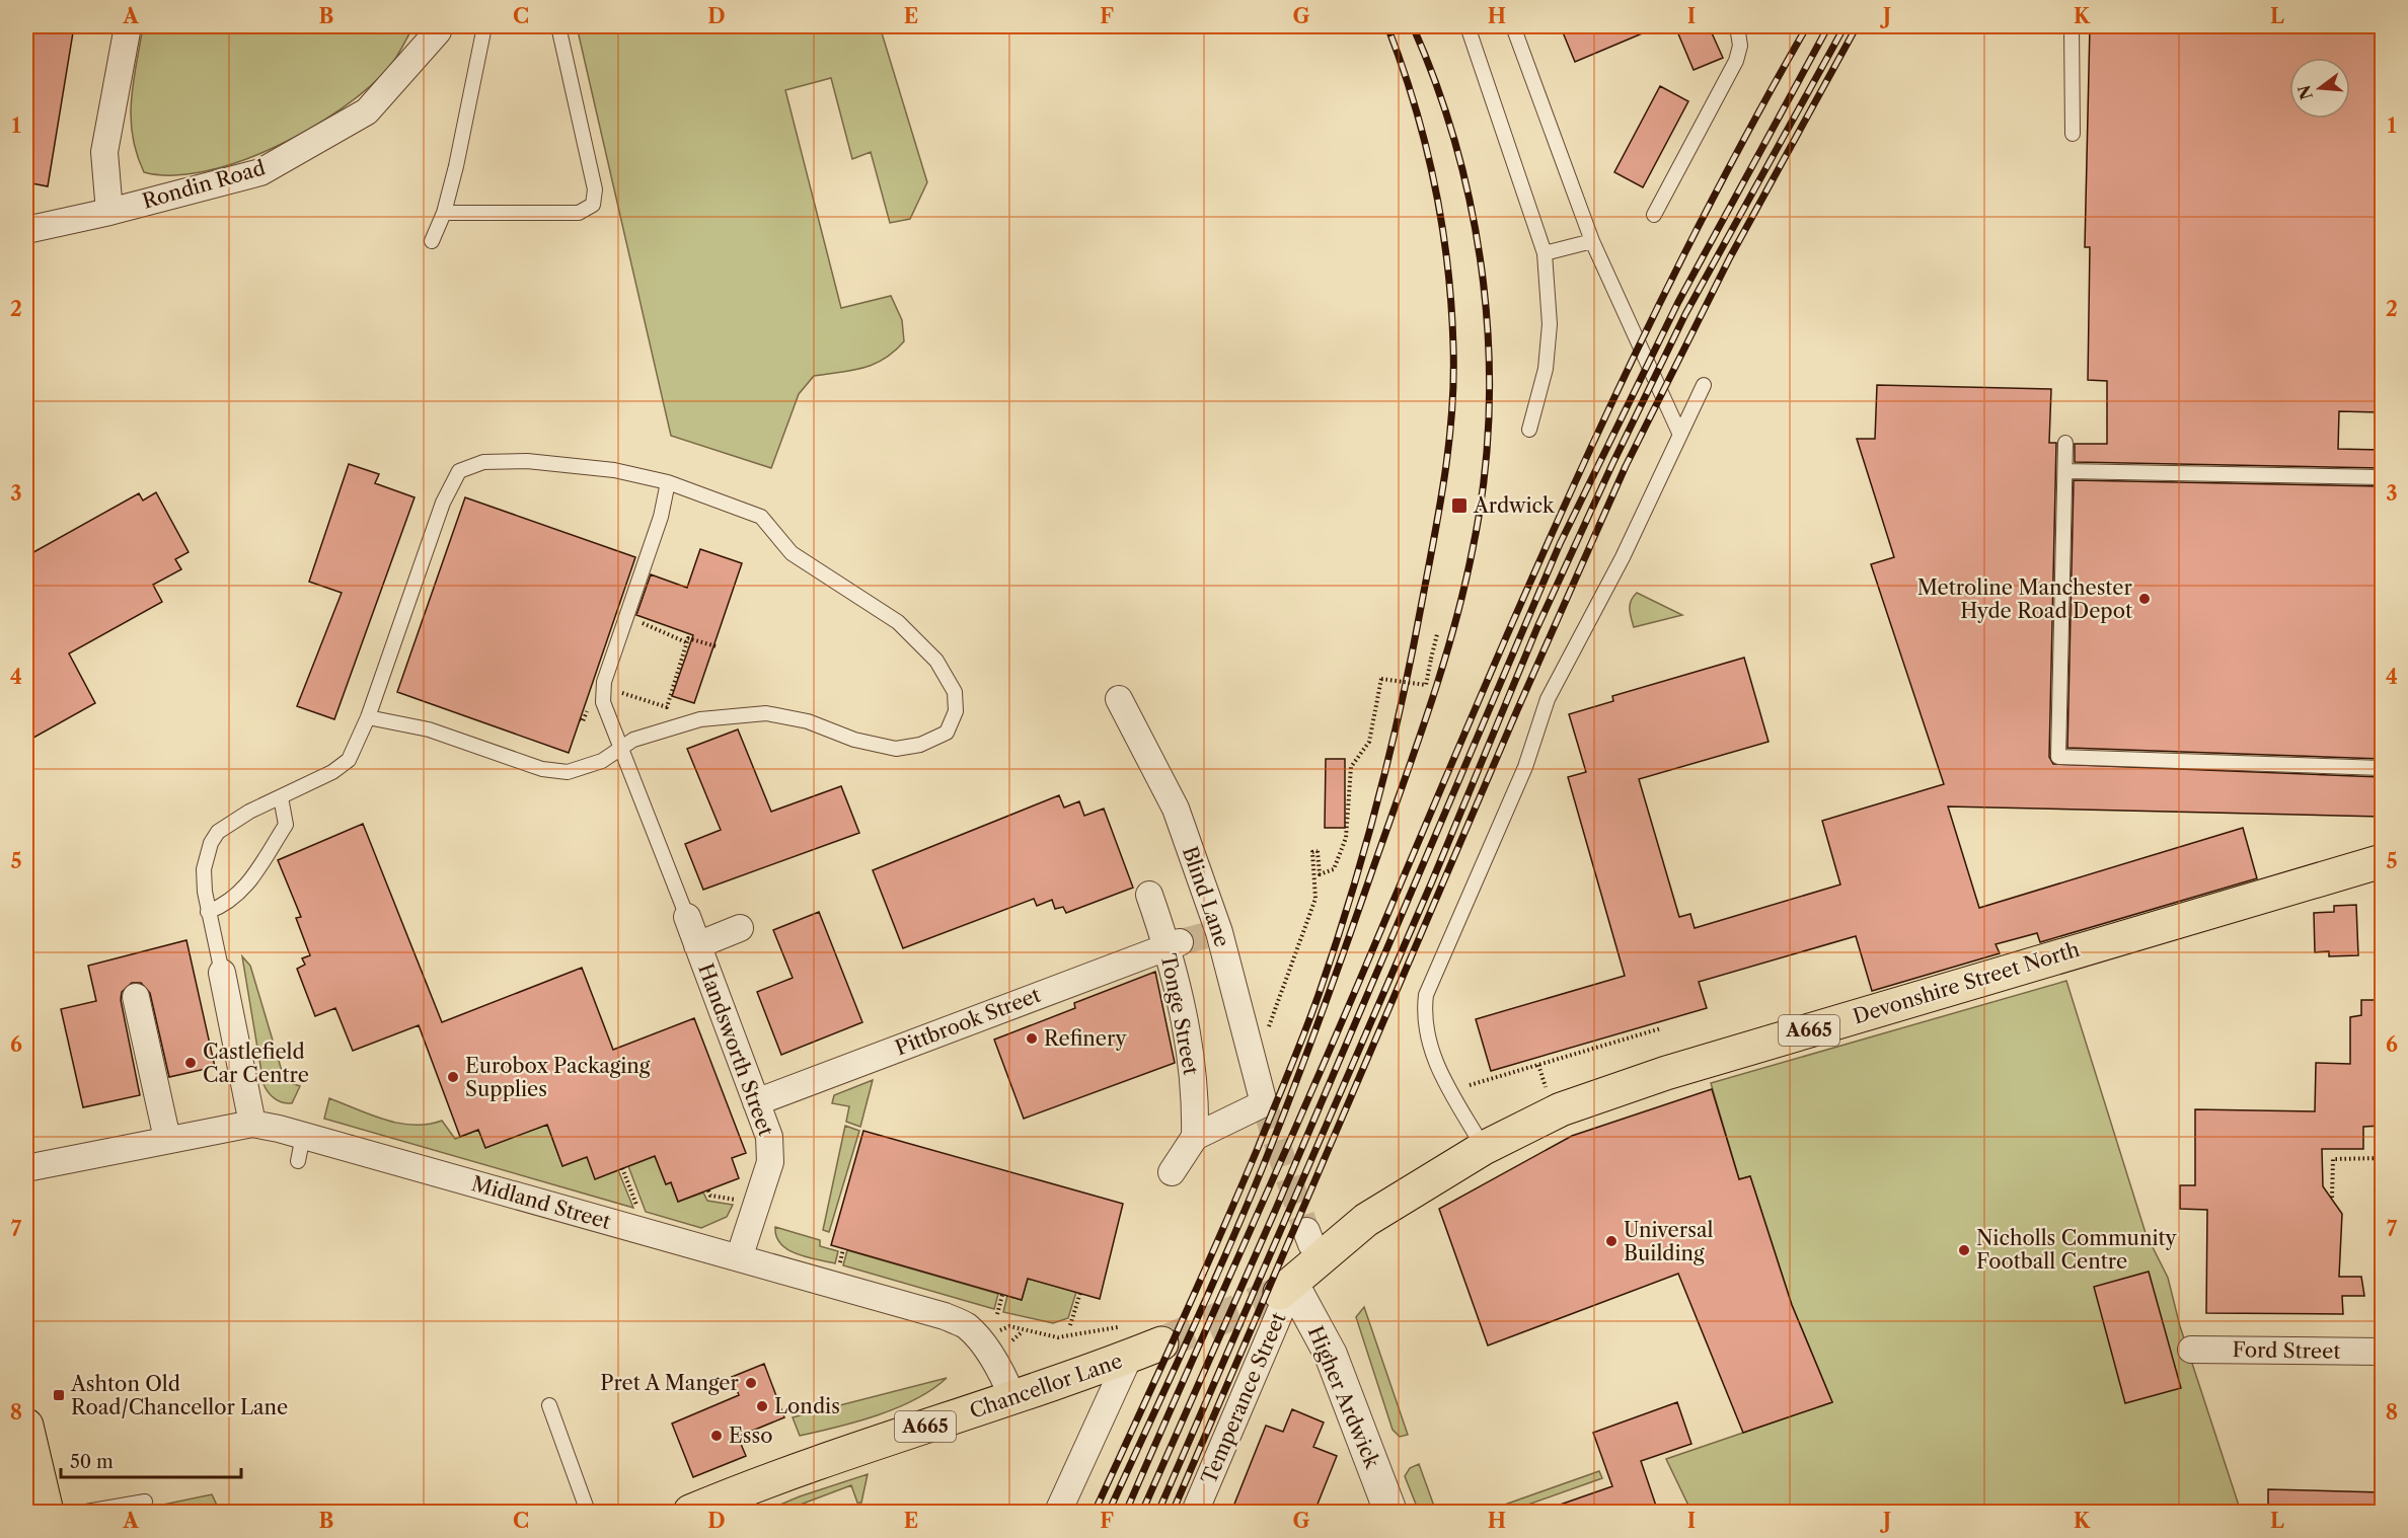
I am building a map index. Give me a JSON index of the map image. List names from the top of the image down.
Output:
{
  "streets": {
    "highway": ["Devonshire Street North", "A665", "Chancellor Lane"],
    "street": [
      "Rondin Road",
      "Blind Lane",
      "Tonge Street",
      "Pittbrook Street",
      "Handsworth Street",
      "Midland Street",
      "Ford Street",
      "Higher Ardwick",
      "Temperance Street"
    ]
  },
  "crossings": [
    ["Blind Lane", "Tonge Street"],
    ["Devonshire Street North", "Higher Ardwick"],
    ["Devonshire Street North", "Temperance Street"],
    ["Tonge Street", "Pittbrook Street"],
    ["Pittbrook Street", "Handsworth Street"],
    ["Handsworth Street", "Midland Street"],
    ["Midland Street", "Chancellor Lane"],
    ["Higher Ardwick", "Temperance Street"]
  ],
  "places": {
    "transit": ["Ardwick", "Ashton Old Road/Chancellor Lane"],
    "other": [
      "Metroline Manchester Hyde Road Depot",
      "Refinery",
      "Castlefield Car Centre",
      "Eurobox Packaging Supplies",
      "Universal Building",
      "Nicholls Community Football Centre",
      "Pret A Manger",
      "Londis",
      "Esso"
    ]
  },
  "scale_bar": "50 m",
  "north": "left",
  "grid": {
    "columns": [
      "A",
      "B",
      "C",
      "D",
      "E",
      "F",
      "G",
      "H",
      "I",
      "J",
      "K",
      "L"
    ],
    "rows": [
      "1",
      "2",
      "3",
      "4",
      "5",
      "6",
      "7",
      "8"
    ]
  }
}
